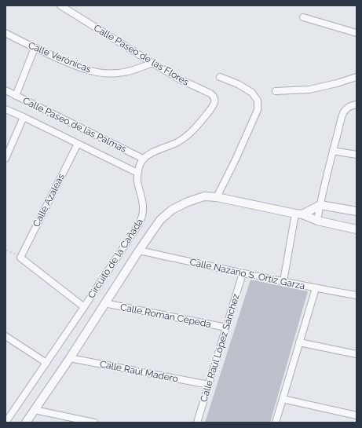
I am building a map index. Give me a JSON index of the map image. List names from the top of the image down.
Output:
{
  "streets": {
    "street": [
      "Calle Paseo de las Flores",
      "Calle Verónicas",
      "Calle Paseo de las Palmas",
      "Calle Azaleas",
      "Circuito de la Cañada",
      "Calle Nazario S. Ortiz Garza",
      "Calle Román Cepeda",
      "Calle Raúl López Sánchez",
      "Calle Raúl Madero"
    ]
  },
  "crossings": [
    ["Calle Paseo de las Flores", "Calle Verónicas"],
    ["Calle Paseo de las Flores", "Calle Paseo de las Palmas"],
    ["Calle Paseo de las Flores", "Circuito de la Cañada"],
    ["Calle Paseo de las Palmas", "Calle Azaleas"],
    ["Calle Paseo de las Palmas", "Circuito de la Cañada"],
    ["Circuito de la Cañada", "Calle Nazario S. Ortiz Garza"],
    ["Circuito de la Cañada", "Calle Román Cepeda"],
    ["Circuito de la Cañada", "Calle Raúl Madero"],
    ["Calle Nazario S. Ortiz Garza", "Calle Raúl López Sánchez"],
    ["Calle Román Cepeda", "Calle Raúl López Sánchez"],
    ["Calle Raúl López Sánchez", "Calle Raúl Madero"]
  ]
}
